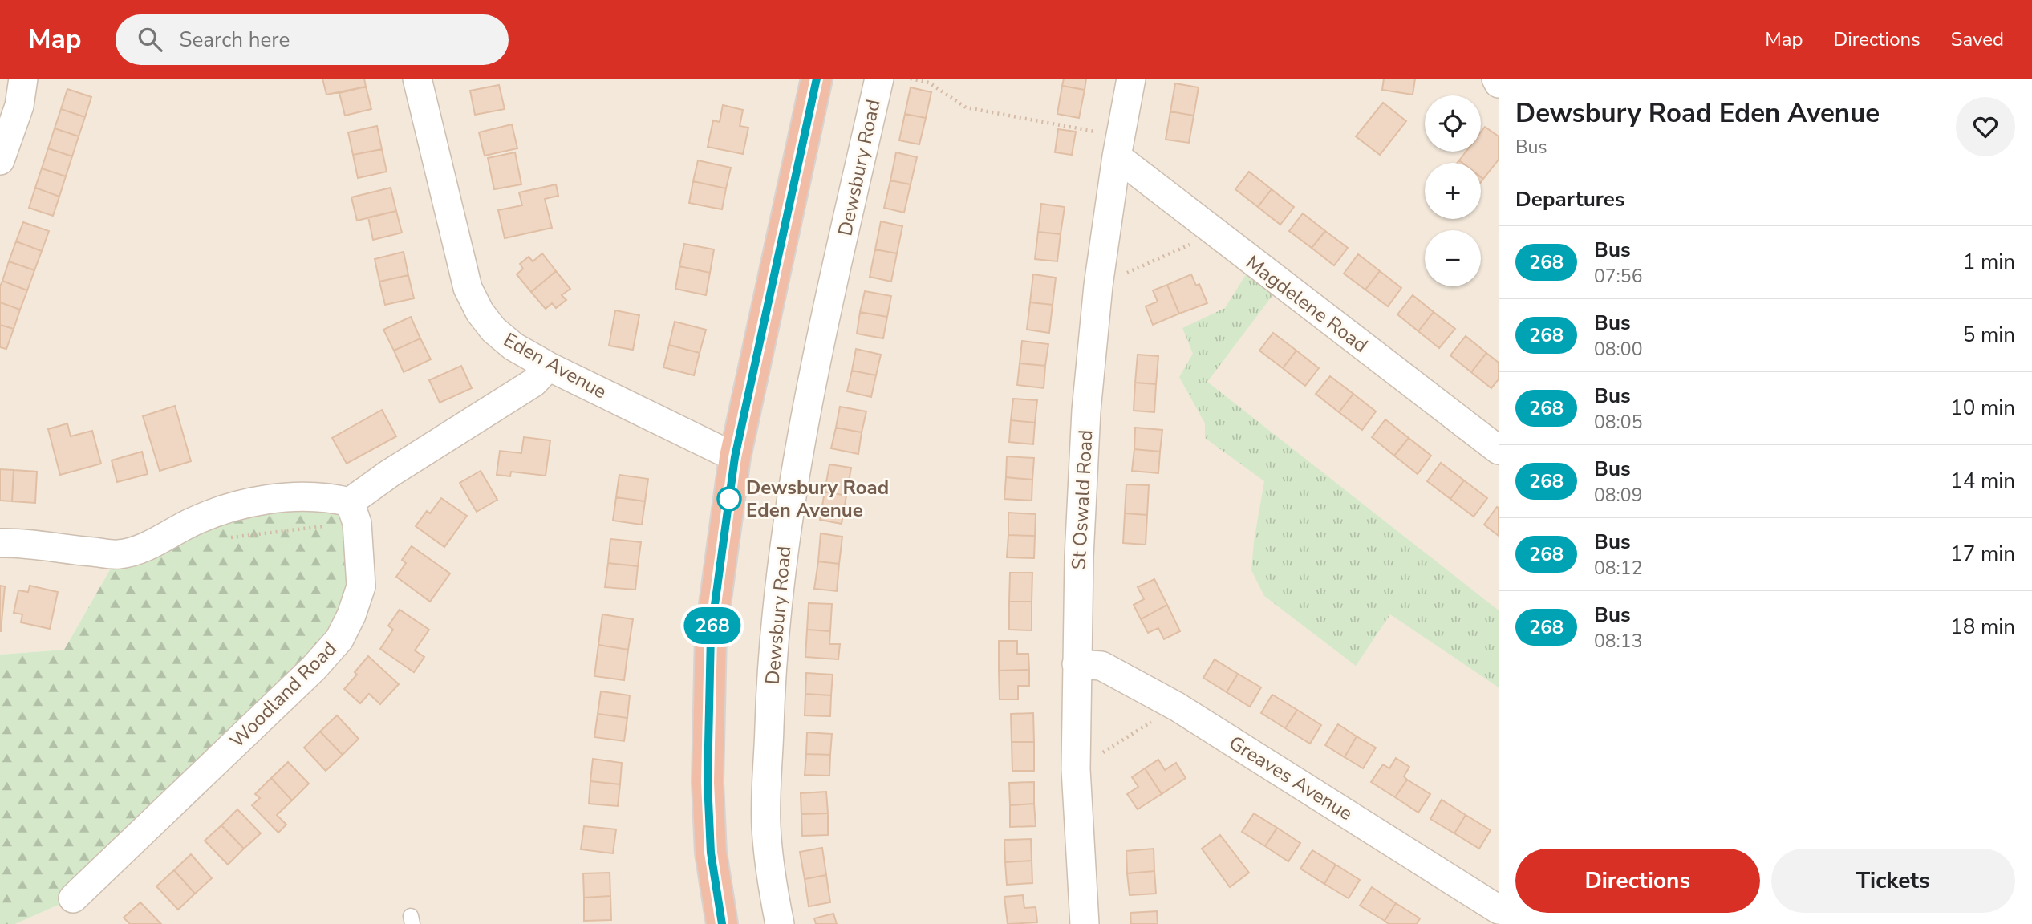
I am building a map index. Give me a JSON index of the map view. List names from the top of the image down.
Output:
{
  "streets": {
    "street": [
      "Dewsbury Road",
      "Magdelene Road",
      "Eden Avenue",
      "St Oswald Road",
      "Woodland Road",
      "Greaves Avenue"
    ]
  },
  "crossings": [
    ["Magdelene Road", "St Oswald Road"],
    ["St Oswald Road", "Greaves Avenue"]
  ],
  "places": ["Dewsbury Road Eden Avenue"],
  "lines": ["bus line 268"],
  "page": {
    "header": "Map",
    "search": "Search here",
    "nav": ["Map", "Directions", "Saved"],
    "on_map": "268",
    "heading": [
      ["Dewsbury Road Eden Avenue", "Bus"],
      "Departures"
    ],
    "map_buttons": ["+", "−"],
    "list": [
      {
        "mark": "268",
        "name": "Bus",
        "note": "07:56",
        "value": "1 min"
      },
      {
        "mark": "268",
        "name": "Bus",
        "note": "08:00",
        "value": "5 min"
      },
      {
        "mark": "268",
        "name": "Bus",
        "note": "08:05",
        "value": "10 min"
      },
      {
        "mark": "268",
        "name": "Bus",
        "note": "08:09",
        "value": "14 min"
      },
      {
        "mark": "268",
        "name": "Bus",
        "note": "08:12",
        "value": "17 min"
      },
      {
        "mark": "268",
        "name": "Bus",
        "note": "08:13",
        "value": "18 min"
      }
    ],
    "buttons": ["Directions", "Tickets"]
  }
}
